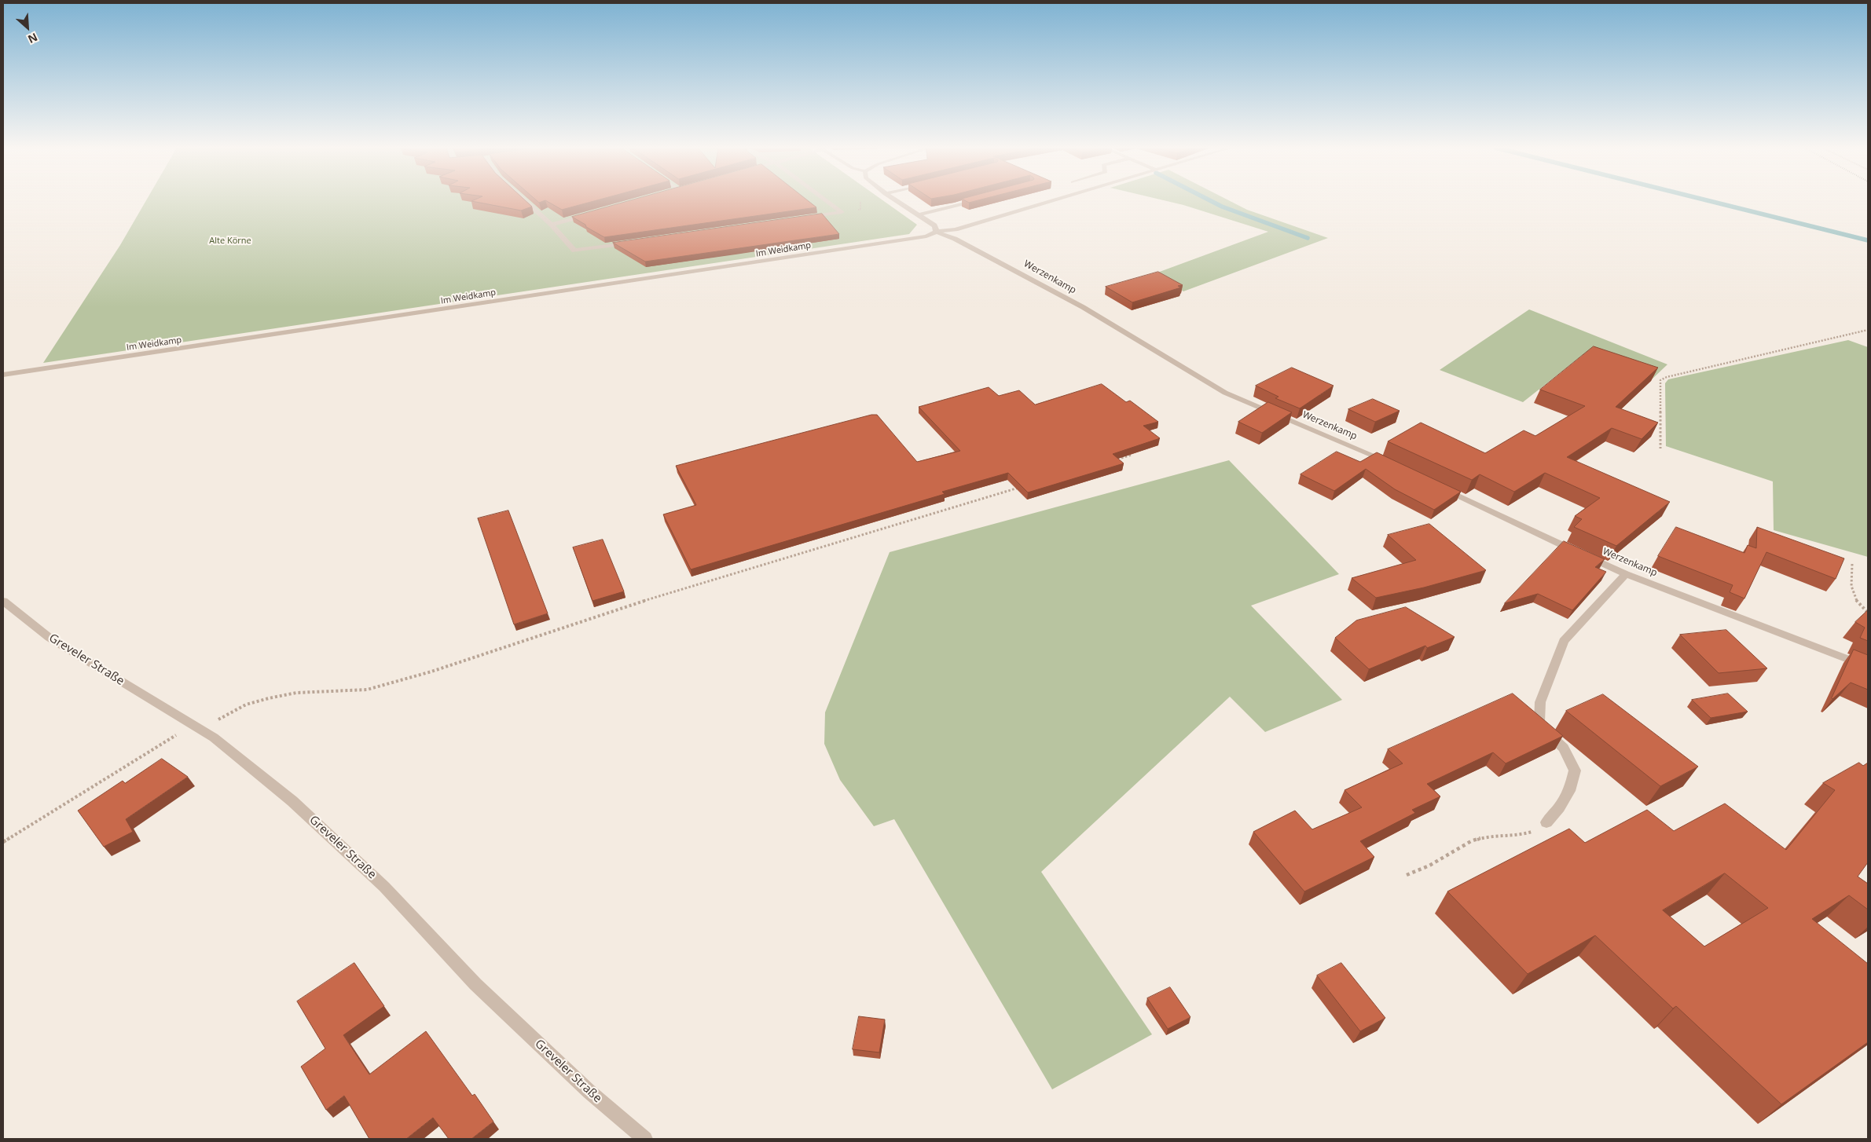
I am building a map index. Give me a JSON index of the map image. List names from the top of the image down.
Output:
{
  "streets": {
    "street": ["Im Weidkamp", "Werzenkamp", "Greveler Straße"]
  },
  "crossings": [
    ["Im Weidkamp", "Werzenkamp"]
  ],
  "parks": ["Alte Körne"],
  "north": "bottom right"
}
